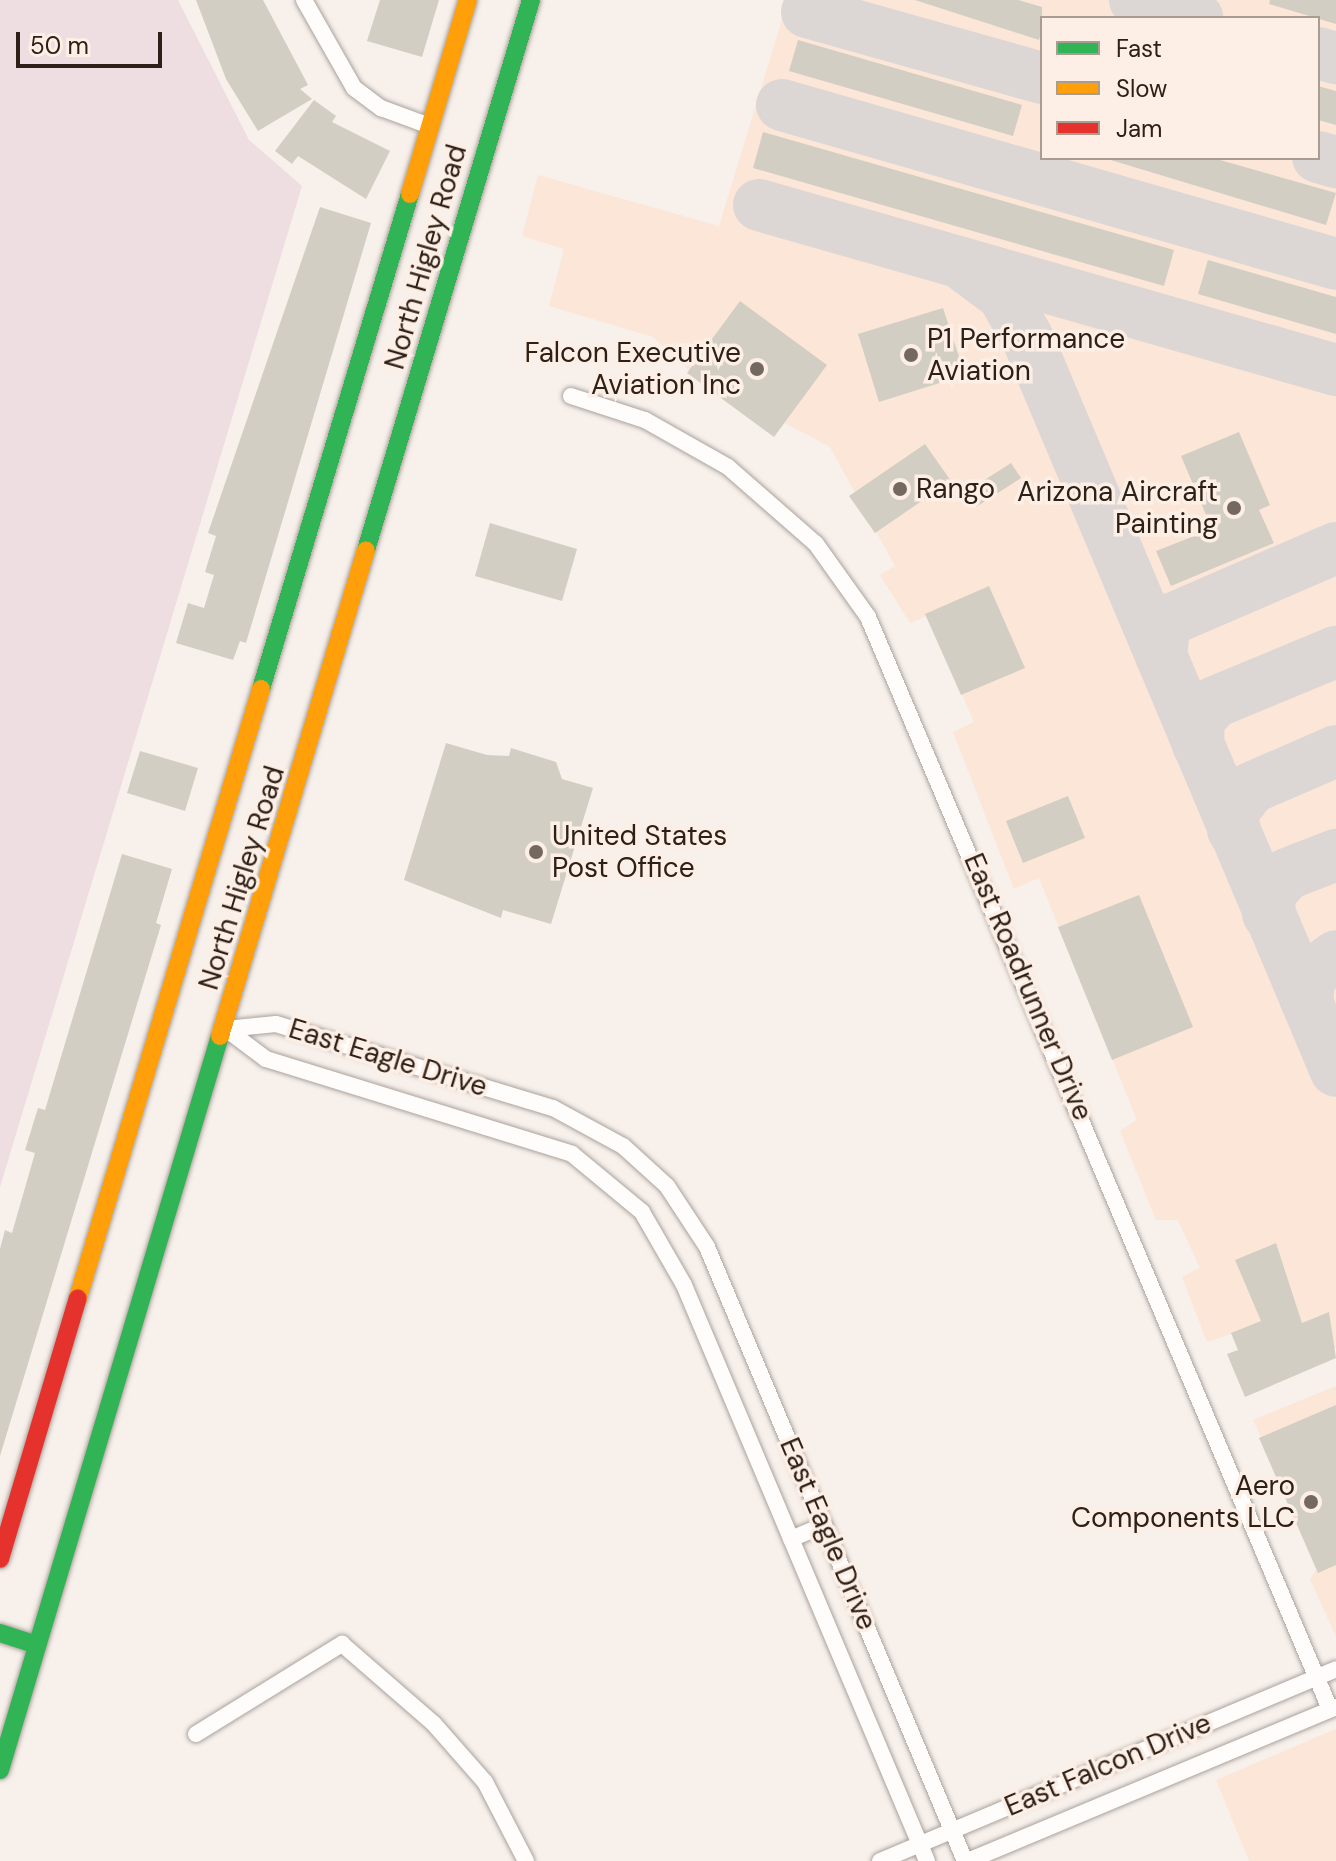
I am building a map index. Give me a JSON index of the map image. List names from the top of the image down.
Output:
{
  "streets": {
    "main road": ["North Higley Road"],
    "street": ["East Roadrunner Drive", "East Eagle Drive", "East Falcon Drive"]
  },
  "crossings": [
    ["North Higley Road", "East Eagle Drive"],
    ["East Roadrunner Drive", "East Falcon Drive"],
    ["East Eagle Drive", "East Falcon Drive"]
  ],
  "places": [
    "P1 Performance Aviation",
    "Falcon Executive Aviation Inc",
    "Rango",
    "Arizona Aircraft Painting",
    "United States Post Office",
    "Aero Components LLC"
  ],
  "legend": ["Fast", "Slow", "Jam"],
  "scale_bar": "50 m"
}
